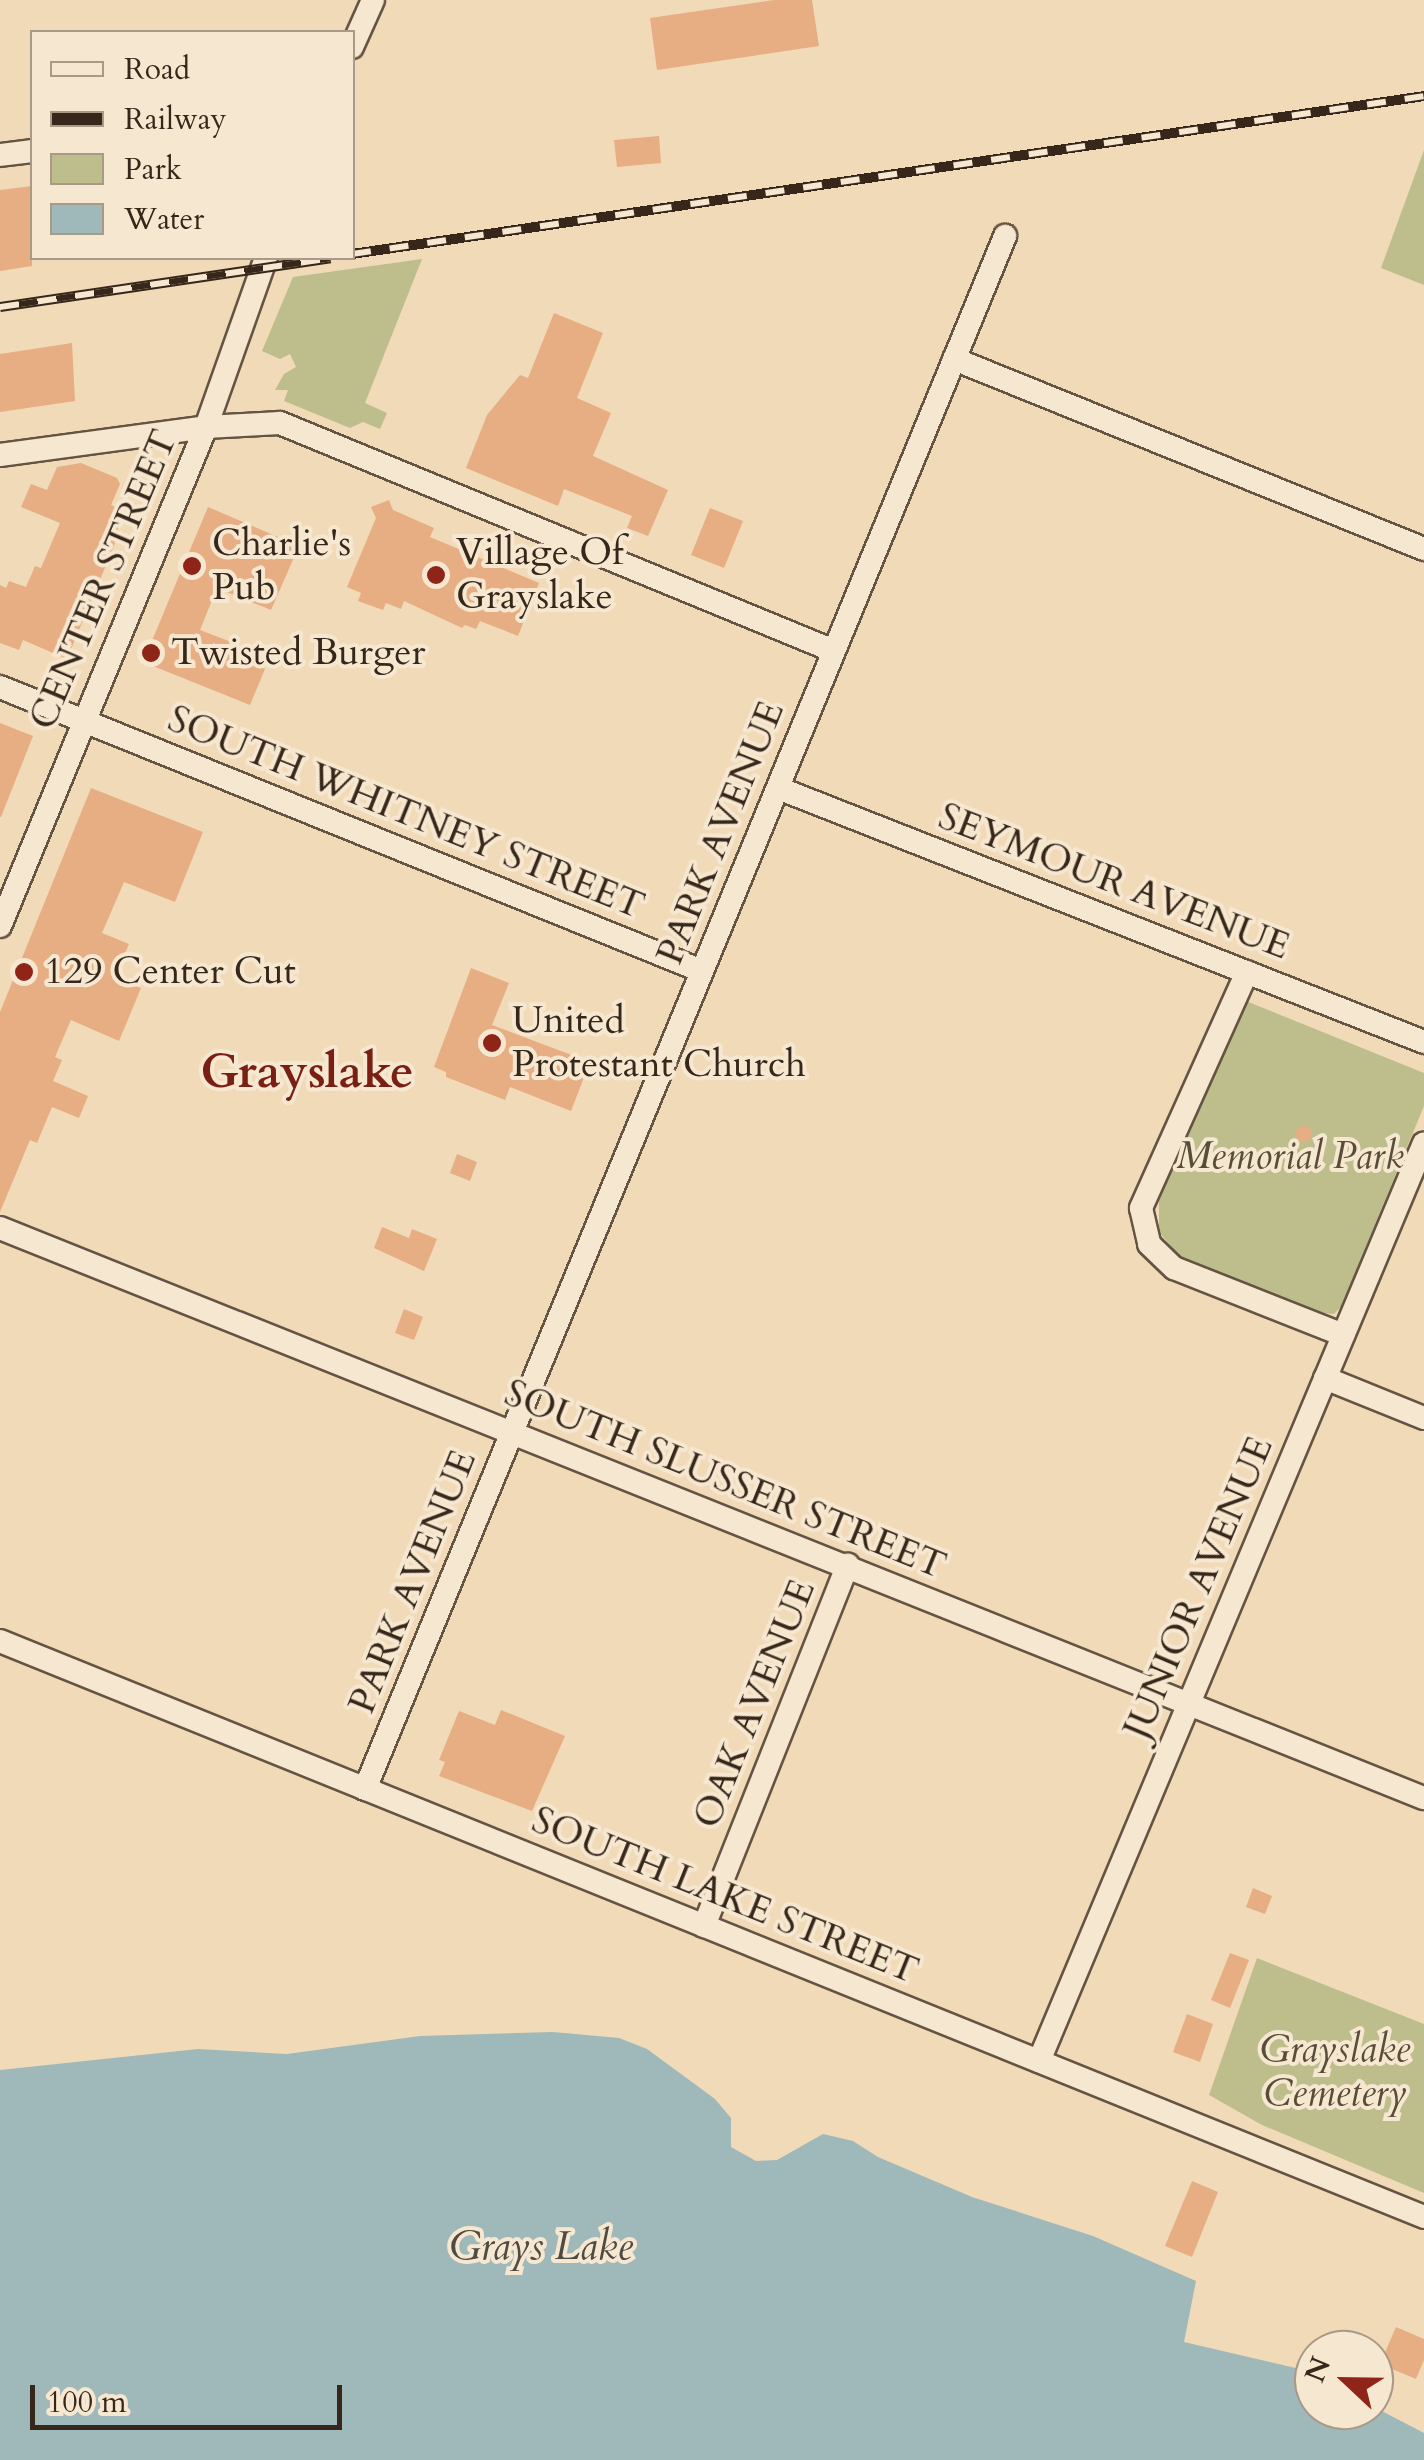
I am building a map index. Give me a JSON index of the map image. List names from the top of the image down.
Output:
{
  "streets": {
    "street": [
      "CENTER STREET",
      "SOUTH WHITNEY STREET",
      "PARK AVENUE",
      "SEYMOUR AVENUE",
      "SOUTH SLUSSER STREET",
      "JUNIOR AVENUE",
      "OAK AVENUE",
      "SOUTH LAKE STREET"
    ]
  },
  "crossings": [
    ["CENTER STREET", "SOUTH WHITNEY STREET"],
    ["SOUTH WHITNEY STREET", "PARK AVENUE"],
    ["PARK AVENUE", "SEYMOUR AVENUE"],
    ["PARK AVENUE", "SOUTH SLUSSER STREET"],
    ["PARK AVENUE", "SOUTH LAKE STREET"],
    ["SOUTH SLUSSER STREET", "JUNIOR AVENUE"],
    ["SOUTH SLUSSER STREET", "OAK AVENUE"],
    ["JUNIOR AVENUE", "SOUTH LAKE STREET"],
    ["OAK AVENUE", "SOUTH LAKE STREET"]
  ],
  "districts": ["Grayslake"],
  "water": ["Grays Lake"],
  "parks": ["Memorial Park", "Grayslake Cemetery"],
  "places": [
    "Charlie's Pub",
    "Village Of Grayslake",
    "Twisted Burger",
    "129 Center Cut",
    "United Protestant Church"
  ],
  "legend": [
    "Road",
    "Railway",
    "Park",
    "Water"
  ],
  "scale_bar": "100 m",
  "north": "left"
}
